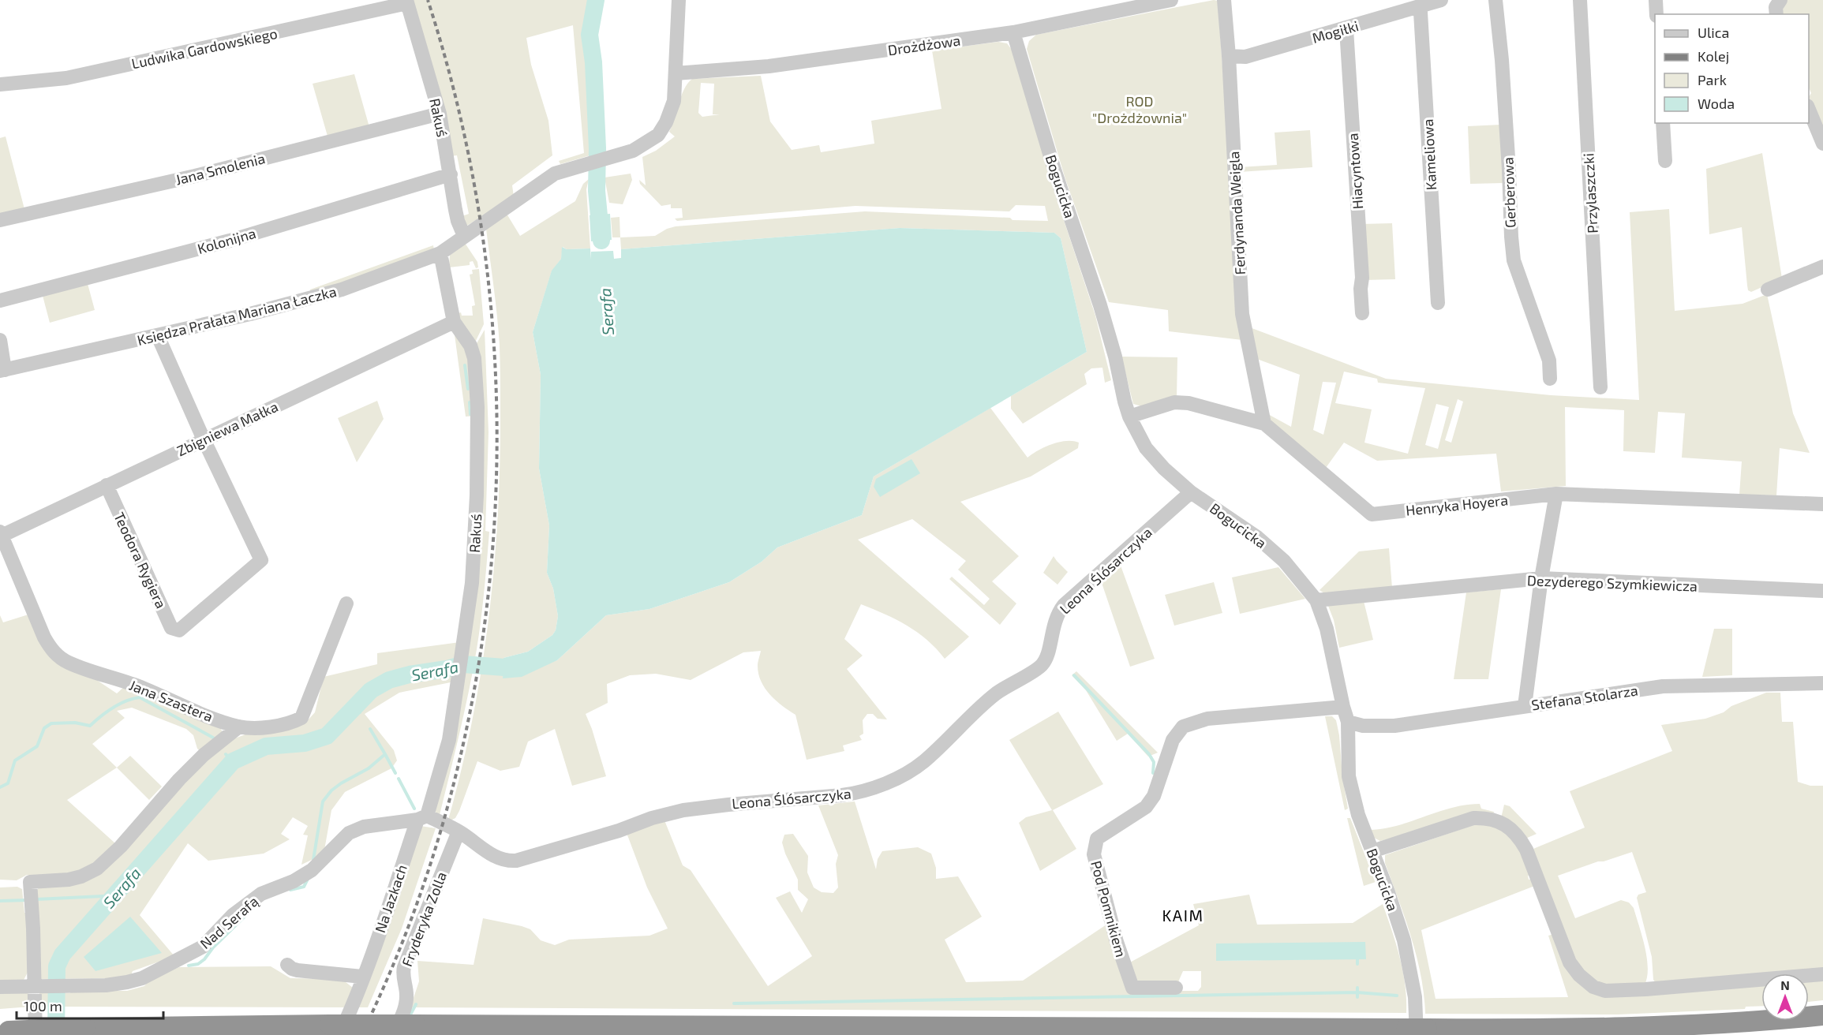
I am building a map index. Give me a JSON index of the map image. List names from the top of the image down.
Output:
{
  "streets": {
    "street": [
      "Mogiłki",
      "Drożdżowa",
      "Ludwika Gardowskiego",
      "Rakuś",
      "Kameliowa",
      "Jana Smolenia",
      "Hiacyntowa",
      "Bogucicka",
      "Gerberowa",
      "Przylaszczki",
      "Ferdynanda Weigla",
      "Kolonijna",
      "Księdza Prałata Mariana Łaczka",
      "Zbigniewa Małka",
      "Henryka Hoyera",
      "Teodora Rygiera",
      "Leona Ślósarczyka",
      "Dezyderego Szymkiewicza",
      "Stefana Stolarza",
      "Jana Szastera",
      "Na Jazkach",
      "Pod Pomnikiem",
      "Fryderyka Zolla",
      "Nad Serafą"
    ]
  },
  "crossings": [
    ["Mogiłki", "Kameliowa"],
    ["Mogiłki", "Hiacyntowa"],
    ["Mogiłki", "Ferdynanda Weigla"],
    ["Drożdżowa", "Bogucicka"],
    ["Drożdżowa", "Księdza Prałata Mariana Łaczka"],
    ["Ludwika Gardowskiego", "Rakuś"],
    ["Rakuś", "Jana Smolenia"],
    ["Rakuś", "Kolonijna"],
    ["Rakuś", "Księdza Prałata Mariana Łaczka"],
    ["Rakuś", "Zbigniewa Małka"],
    ["Rakuś", "Leona Ślósarczyka"],
    ["Rakuś", "Na Jazkach"],
    ["Rakuś", "Nad Serafą"],
    ["Bogucicka", "Henryka Hoyera"],
    ["Bogucicka", "Leona Ślósarczyka"],
    ["Bogucicka", "Dezyderego Szymkiewicza"],
    ["Bogucicka", "Stefana Stolarza"],
    ["Bogucicka", "Pod Pomnikiem"],
    ["Ferdynanda Weigla", "Henryka Hoyera"],
    ["Zbigniewa Małka", "Teodora Rygiera"],
    ["Zbigniewa Małka", "Jana Szastera"],
    ["Leona Ślósarczyka", "Na Jazkach"],
    ["Leona Ślósarczyka", "Fryderyka Zolla"],
    ["Leona Ślósarczyka", "Nad Serafą"],
    ["Na Jazkach", "Nad Serafą"]
  ],
  "districts": ["KAIM"],
  "water": ["Serafa"],
  "parks": ["ROD \"Drożdżownia\""],
  "legend": [
    "Ulica",
    "Kolej",
    "Park",
    "Woda"
  ],
  "scale_bar": "100 m",
  "north": "top"
}
